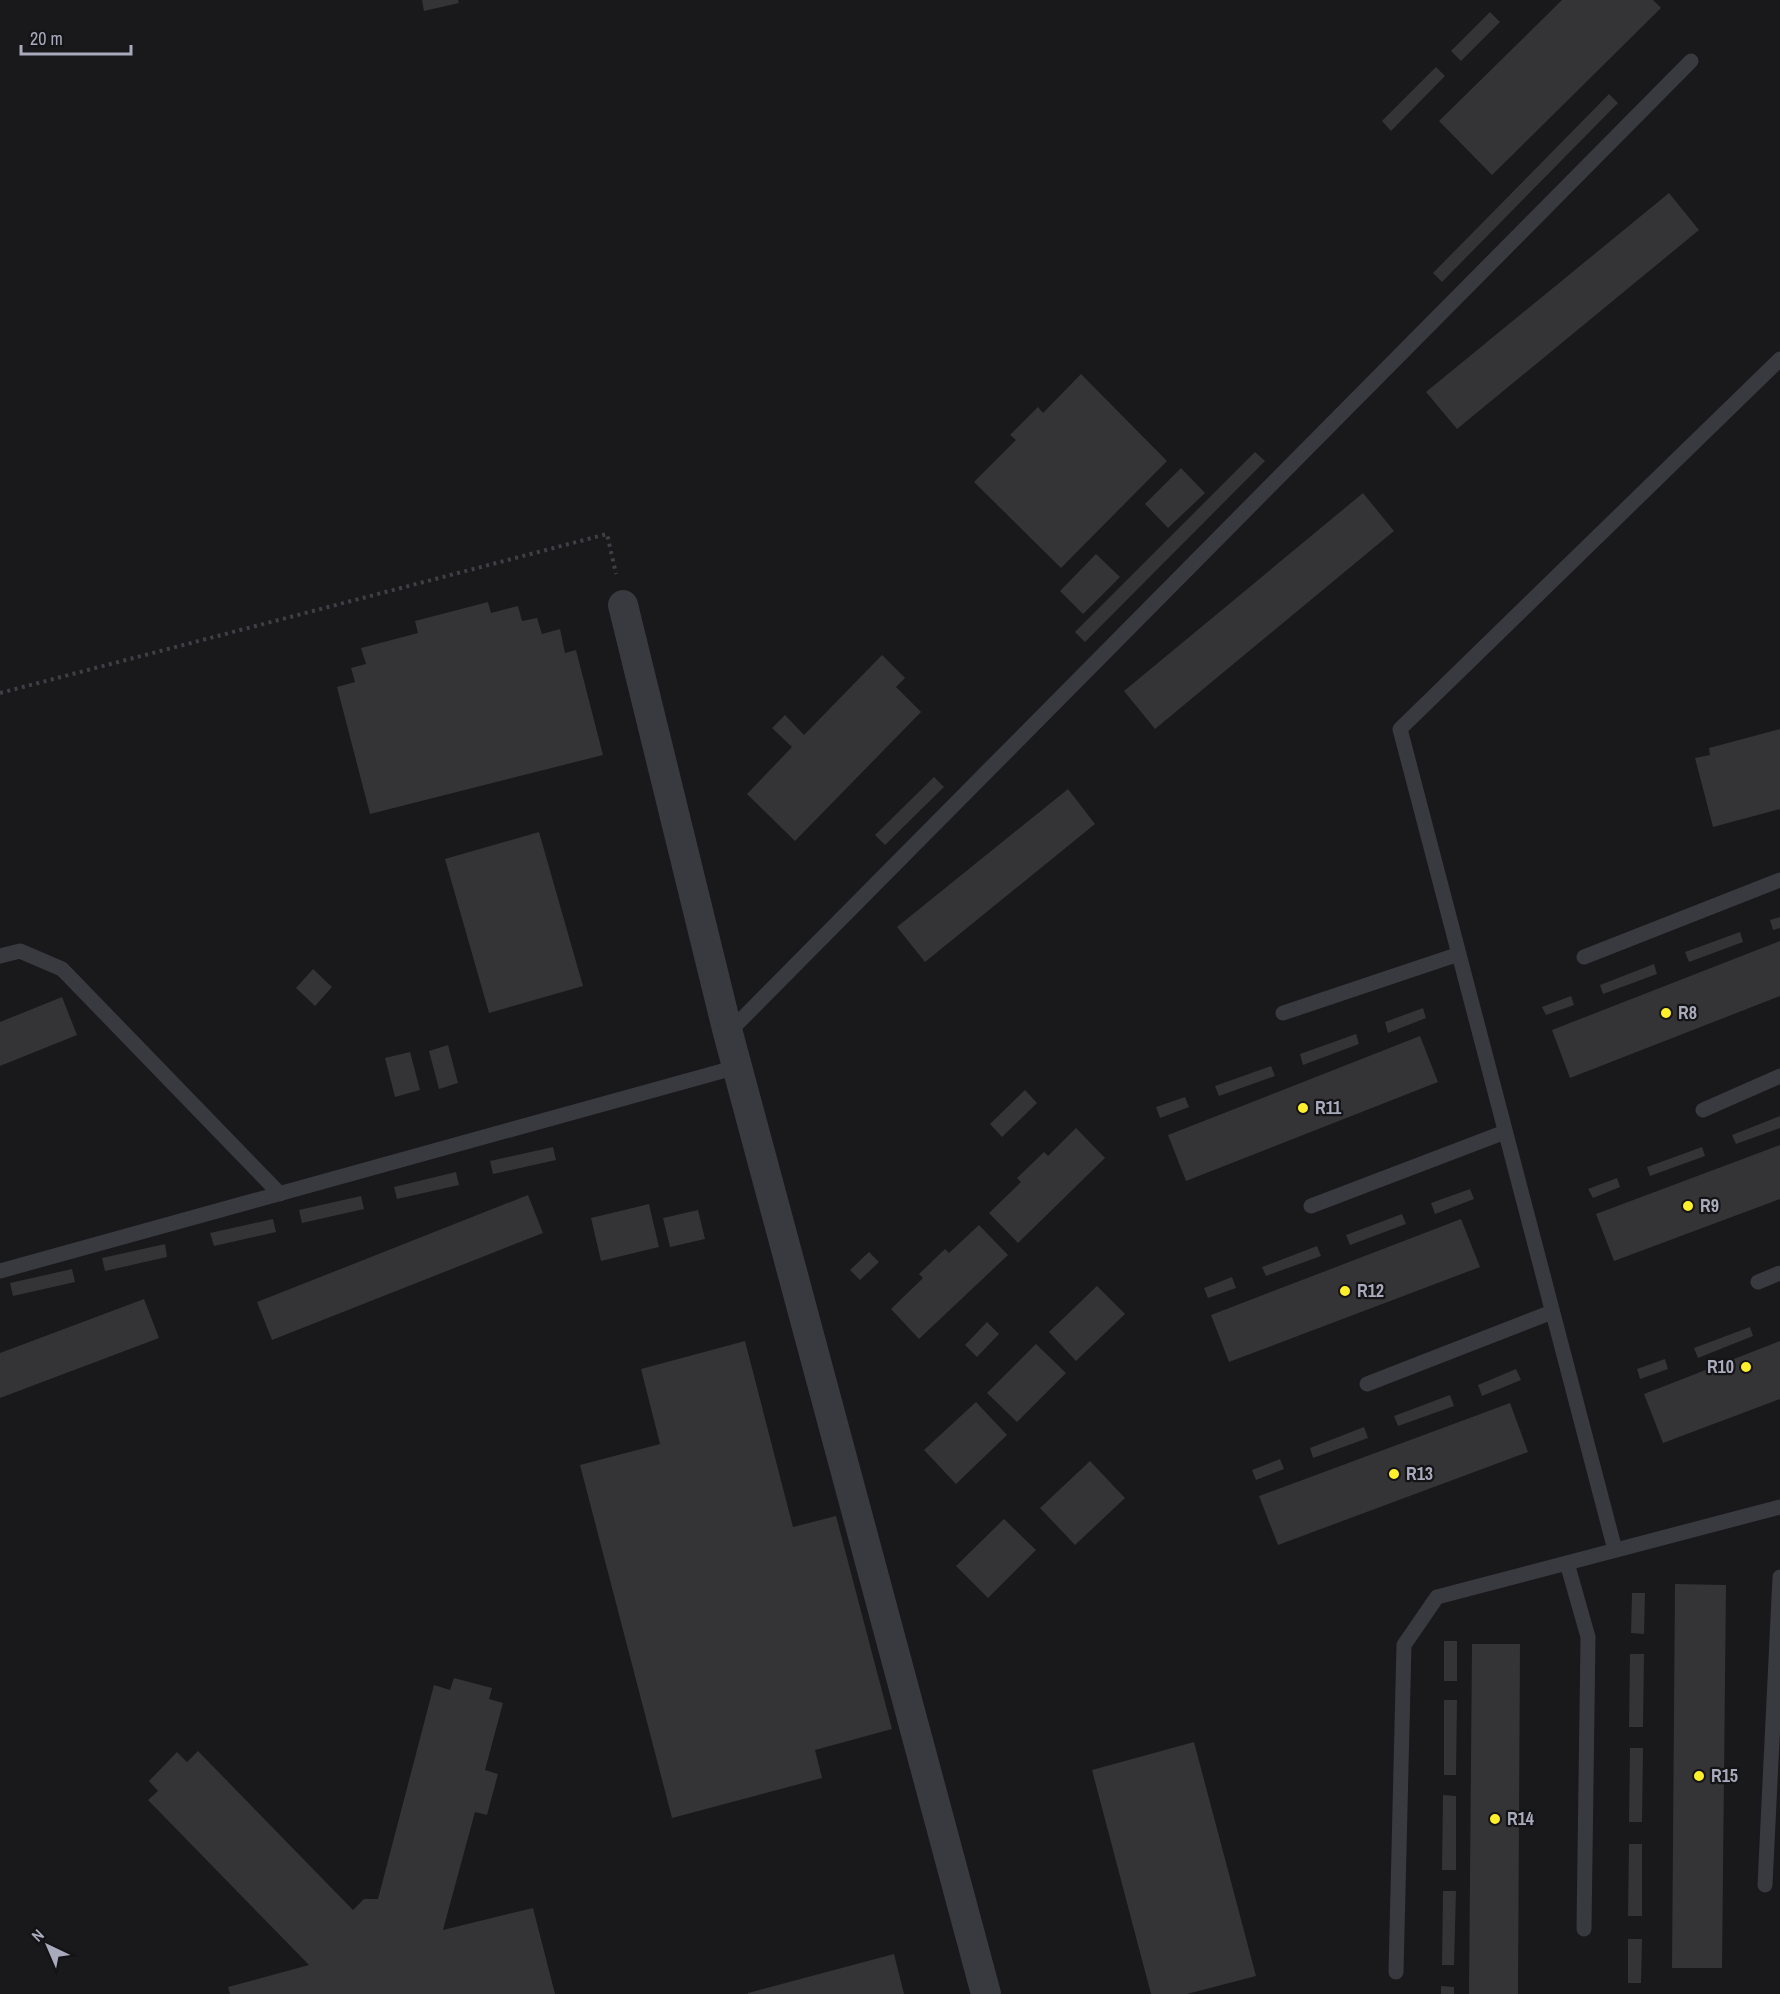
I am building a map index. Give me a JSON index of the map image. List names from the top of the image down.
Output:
{
  "places": [
    "R8",
    "R11",
    "R9",
    "R12",
    "R10",
    "R13",
    "R15",
    "R14"
  ],
  "scale_bar": "20 m",
  "north": "top left"
}
